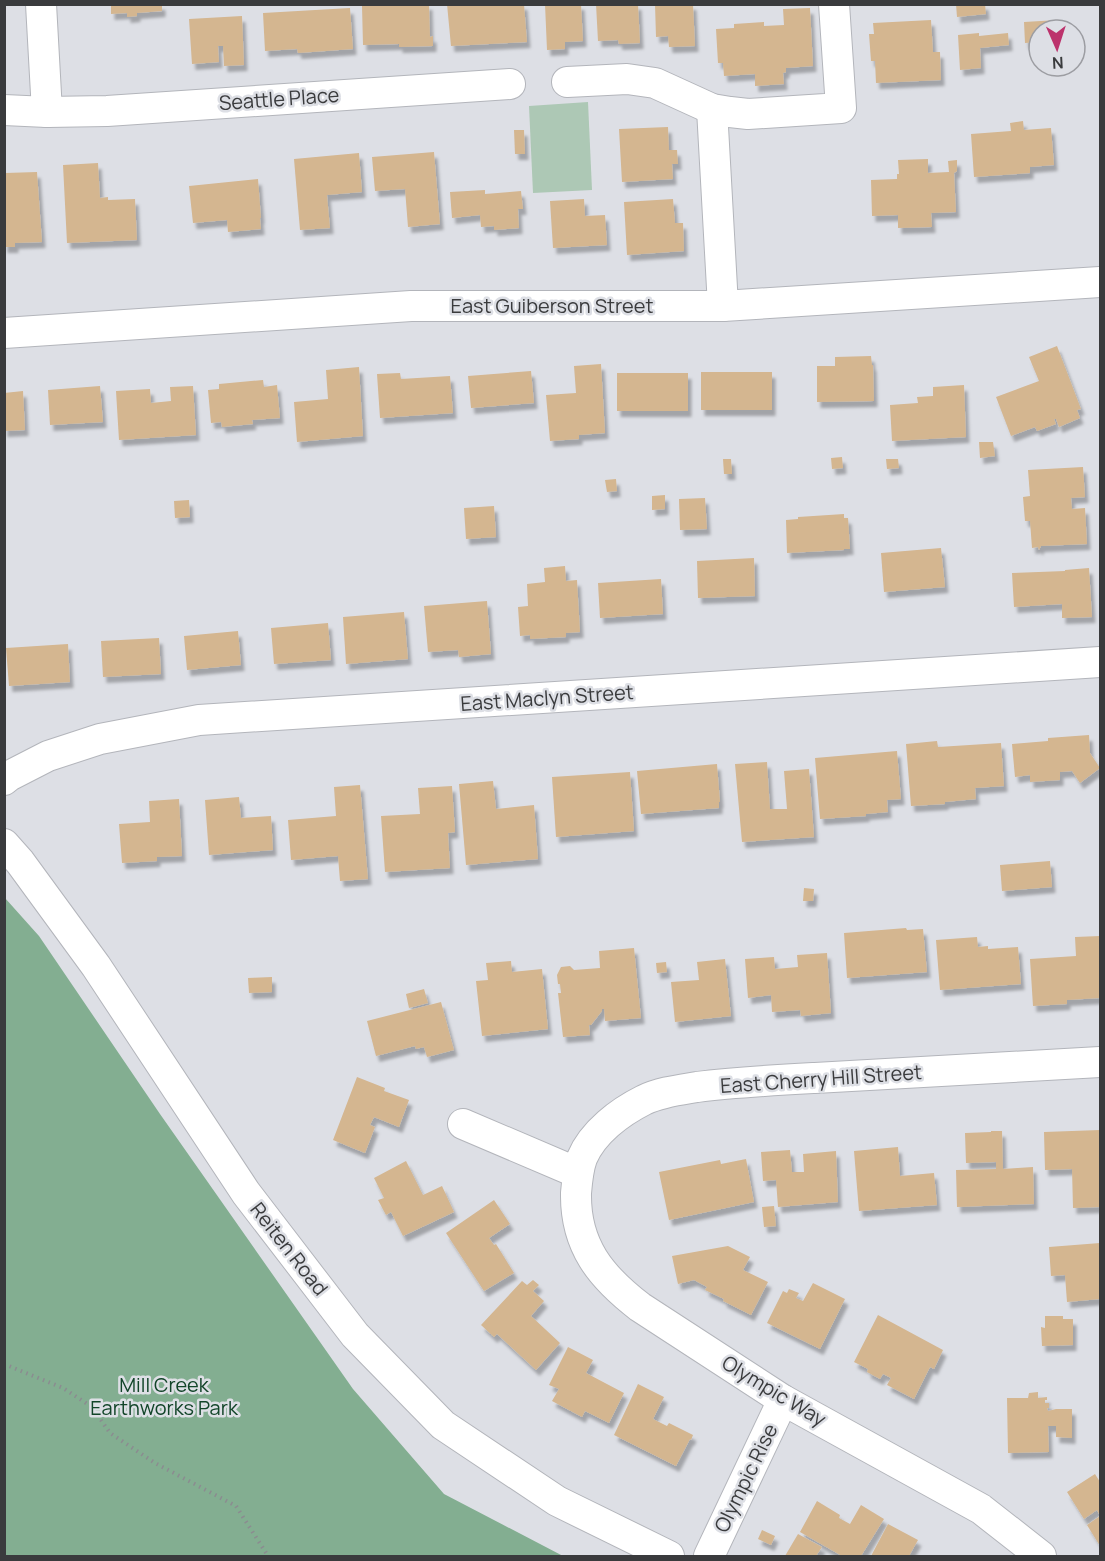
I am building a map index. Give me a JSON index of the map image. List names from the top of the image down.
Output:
{
  "streets": {
    "street": [
      "Seattle Place",
      "East Guiberson Street",
      "East Maclyn Street",
      "East Cherry Hill Street",
      "Reiten Road",
      "Olympic Way",
      "Olympic Rise"
    ]
  },
  "crossings": [
    ["East Cherry Hill Street", "Olympic Way"],
    ["Olympic Way", "Olympic Rise"]
  ],
  "parks": ["Mill Creek Earthworks Park"],
  "north": "bottom"
}
